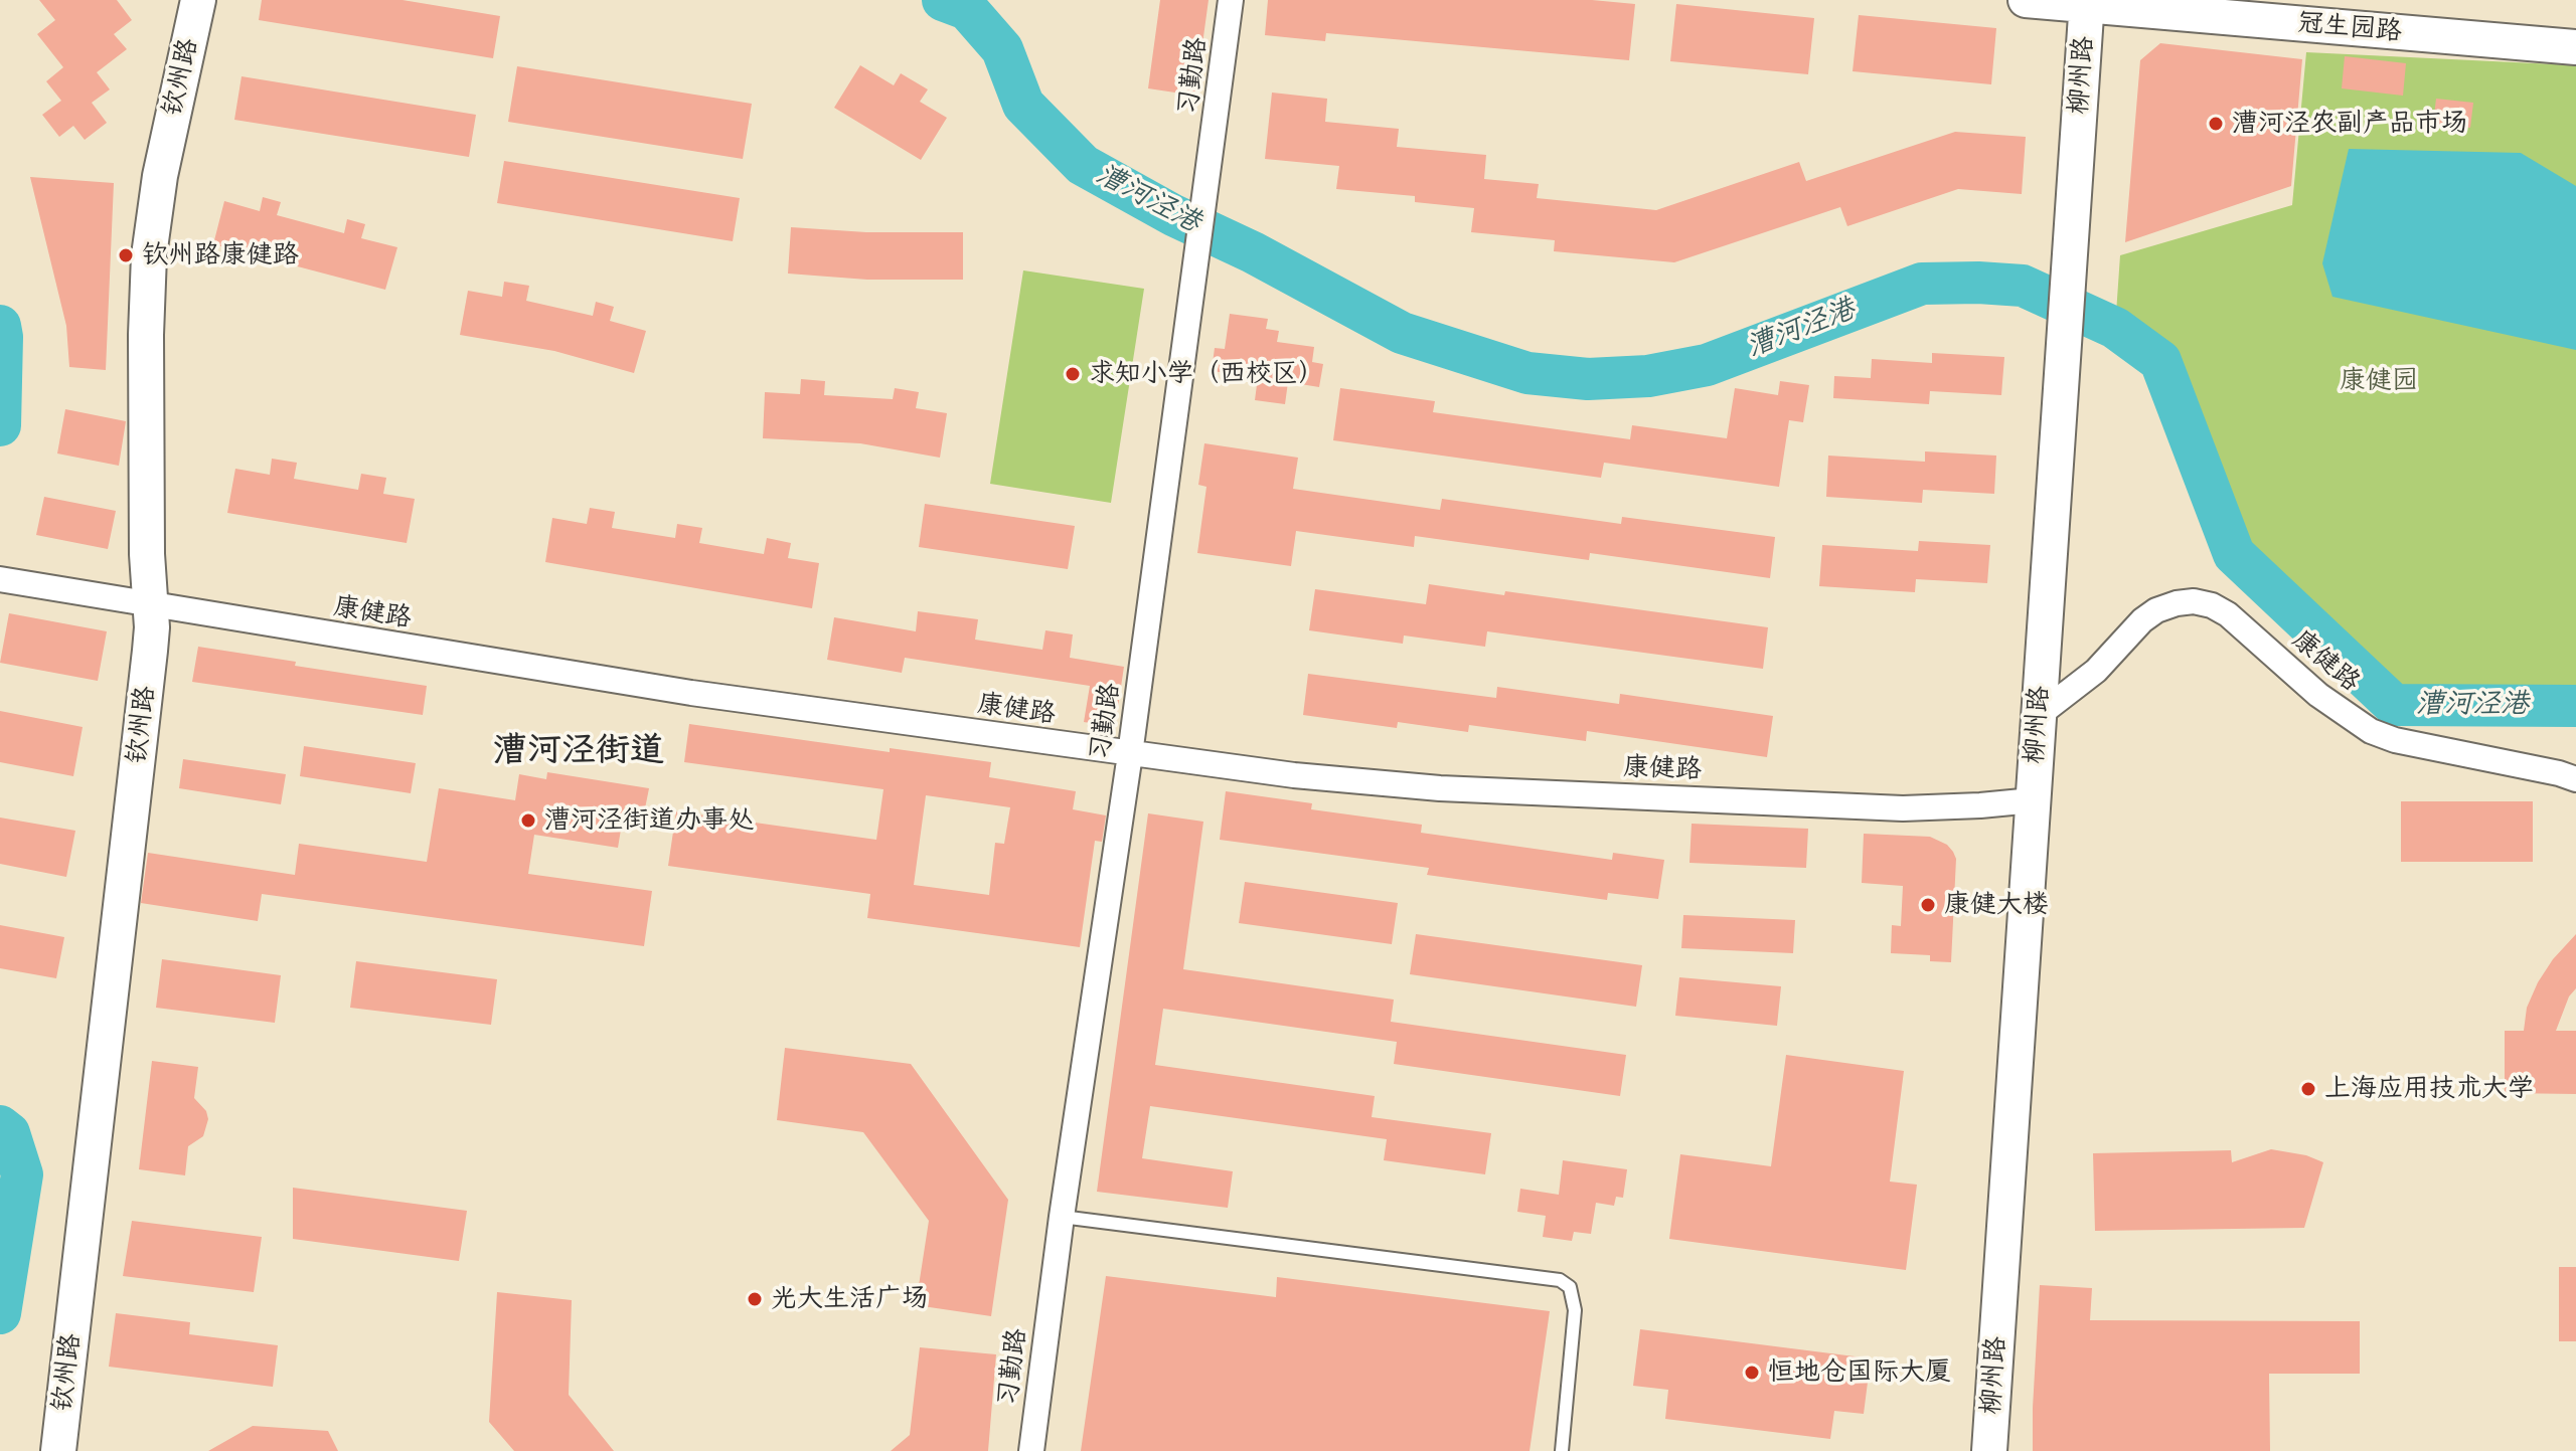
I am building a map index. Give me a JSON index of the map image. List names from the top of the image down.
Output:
{
  "streets": {
    "street": [
      "冠生园路",
      "柳州路",
      "习勤路",
      "钦州路",
      "康健路"
    ]
  },
  "crossings": [
    ["冠生园路", "柳州路"],
    ["柳州路", "康健路"],
    ["习勤路", "康健路"],
    ["钦州路", "康健路"]
  ],
  "districts": ["漕河泾街道"],
  "water": ["漕河泾港"],
  "parks": ["康健园"],
  "places": [
    "漕河泾农副产品市场",
    "钦州路康健路",
    "求知小学（西校区）",
    "漕河泾街道办事处",
    "康健大楼",
    "上海应用技术大学",
    "光大生活广场",
    "恒地仓国际大厦"
  ]
}
